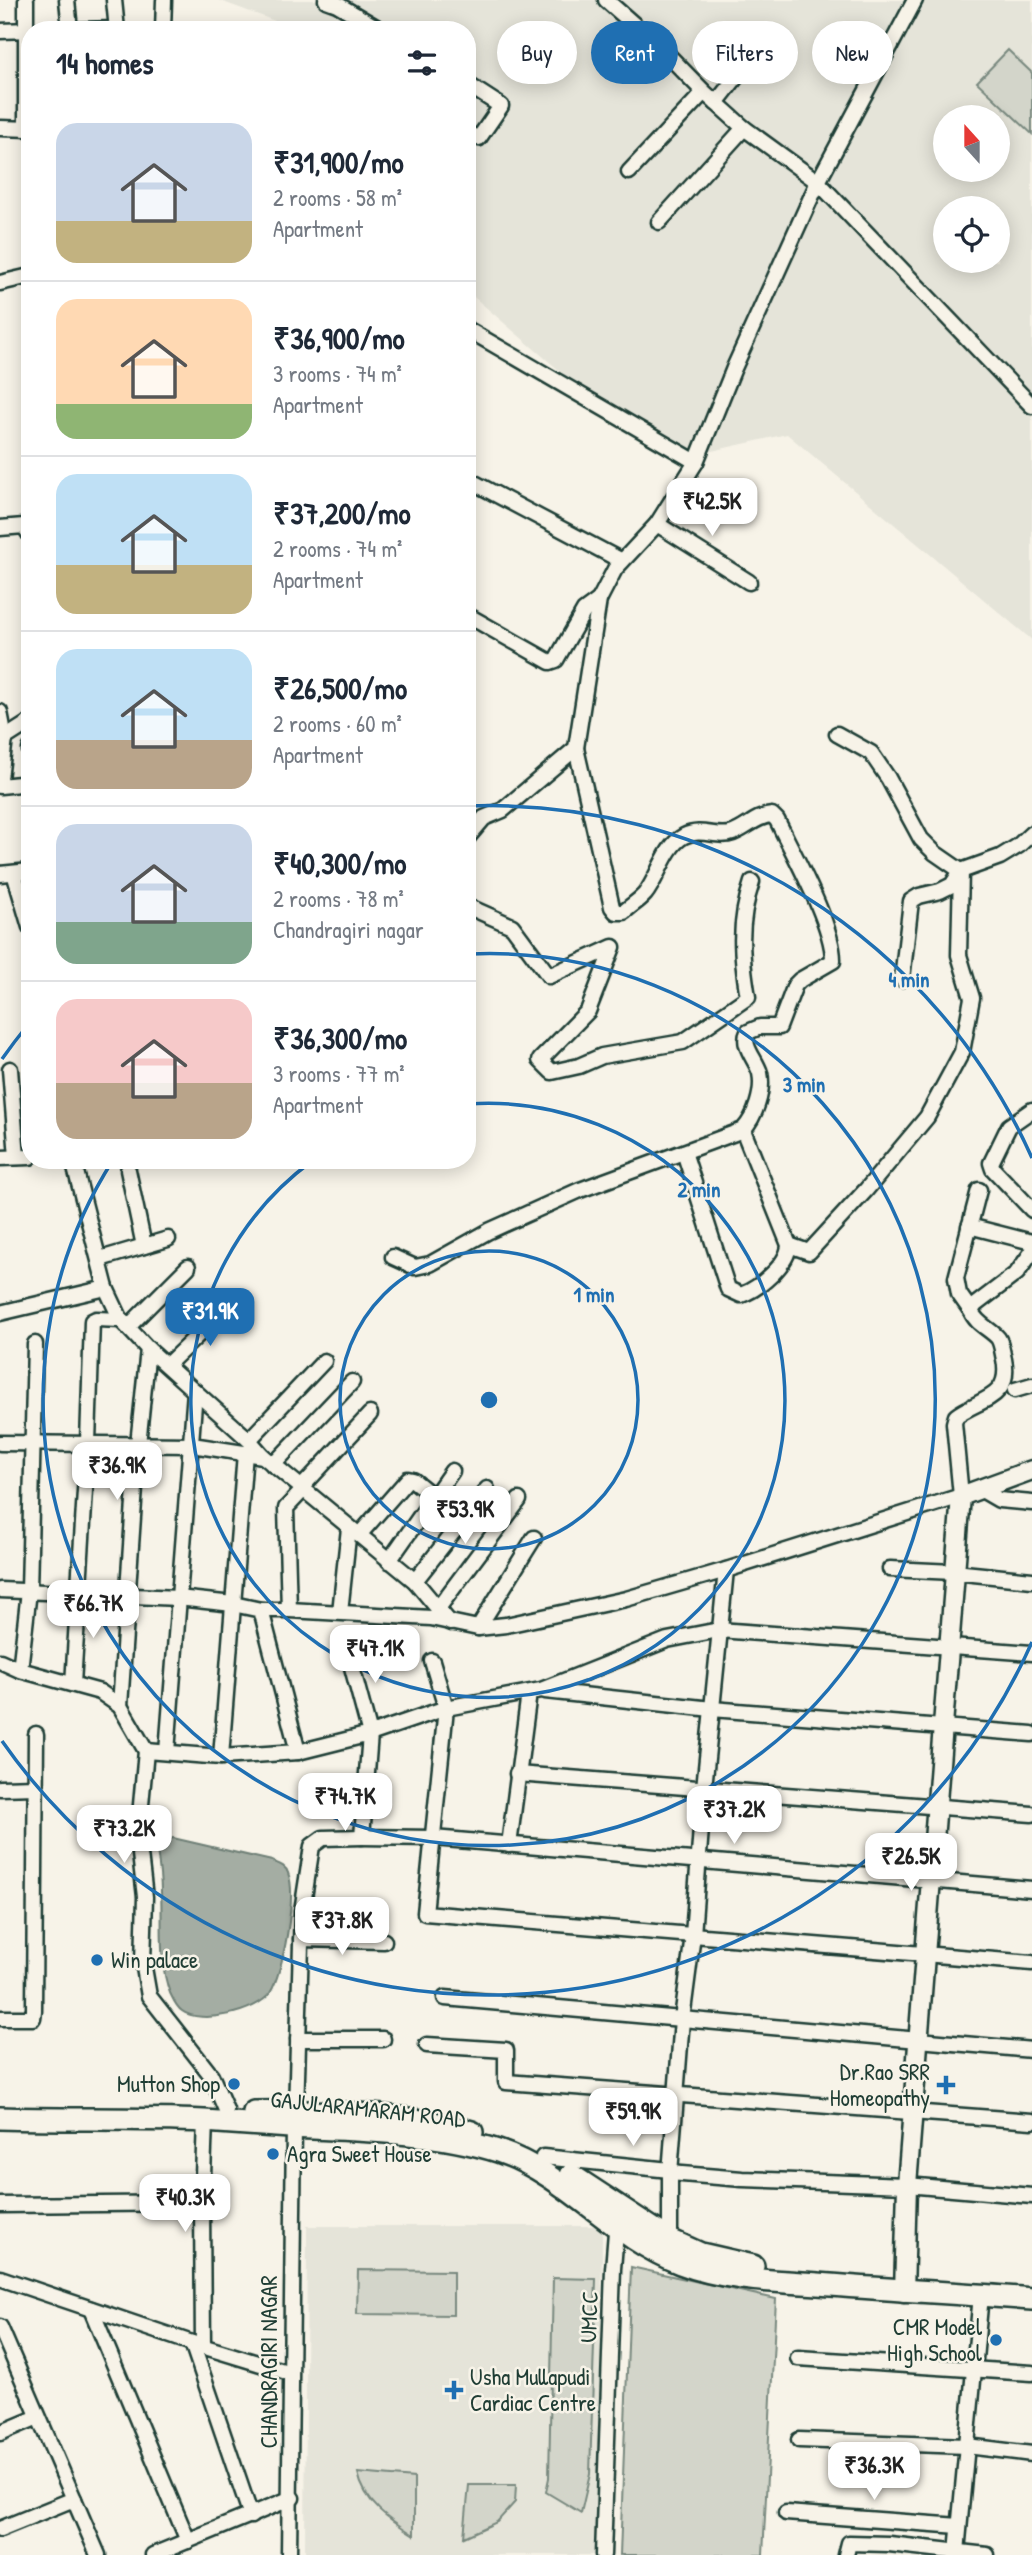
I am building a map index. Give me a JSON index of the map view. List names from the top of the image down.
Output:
{
  "streets": {
    "main road": ["GAJULARAMARAM ROAD"],
    "street": ["UMCC", "CHANDRAGIRI NAGAR"]
  },
  "crossings": [
    ["GAJULARAMARAM ROAD", "UMCC"],
    ["GAJULARAMARAM ROAD", "CHANDRAGIRI NAGAR"]
  ],
  "places": {
    "other": [
      "Win palace",
      "Mutton Shop",
      "Agra Sweet House",
      "CMR Model High School"
    ],
    "health": ["Dr.Rao SRR Homeopathy", "Usha Mullapudi Cardiac Centre"]
  },
  "north": "top",
  "page": {
    "chip": [
      "Buy",
      "Rent",
      "Filters",
      "New"
    ],
    "heading": "14 homes",
    "list": [
      {
        "name": "₹31,900/mo",
        "note": "2 rooms · 58 m² · Apartment"
      },
      {
        "name": "₹36,900/mo",
        "note": "3 rooms · 74 m² · Apartment"
      },
      {
        "name": "₹37,200/mo",
        "note": "2 rooms · 74 m² · Apartment"
      },
      {
        "name": "₹26,500/mo",
        "note": "2 rooms · 60 m² · Apartment"
      },
      {
        "name": "₹40,300/mo",
        "note": "2 rooms · 78 m² · Chandragiri nagar"
      },
      {
        "name": "₹36,300/mo",
        "note": "3 rooms · 77 m² · Apartment"
      }
    ],
    "price": [
      "₹42.5K",
      "₹31.9K",
      "₹36.9K",
      "₹53.9K",
      "₹66.7K",
      "₹47.1K",
      "₹74.7K",
      "₹37.2K",
      "₹73.2K",
      "₹26.5K",
      "₹37.8K",
      "₹59.9K",
      "₹40.3K",
      "₹36.3K"
    ]
  },
  "rings": [
    "4 min",
    "3 min",
    "2 min",
    "1 min"
  ]
}
